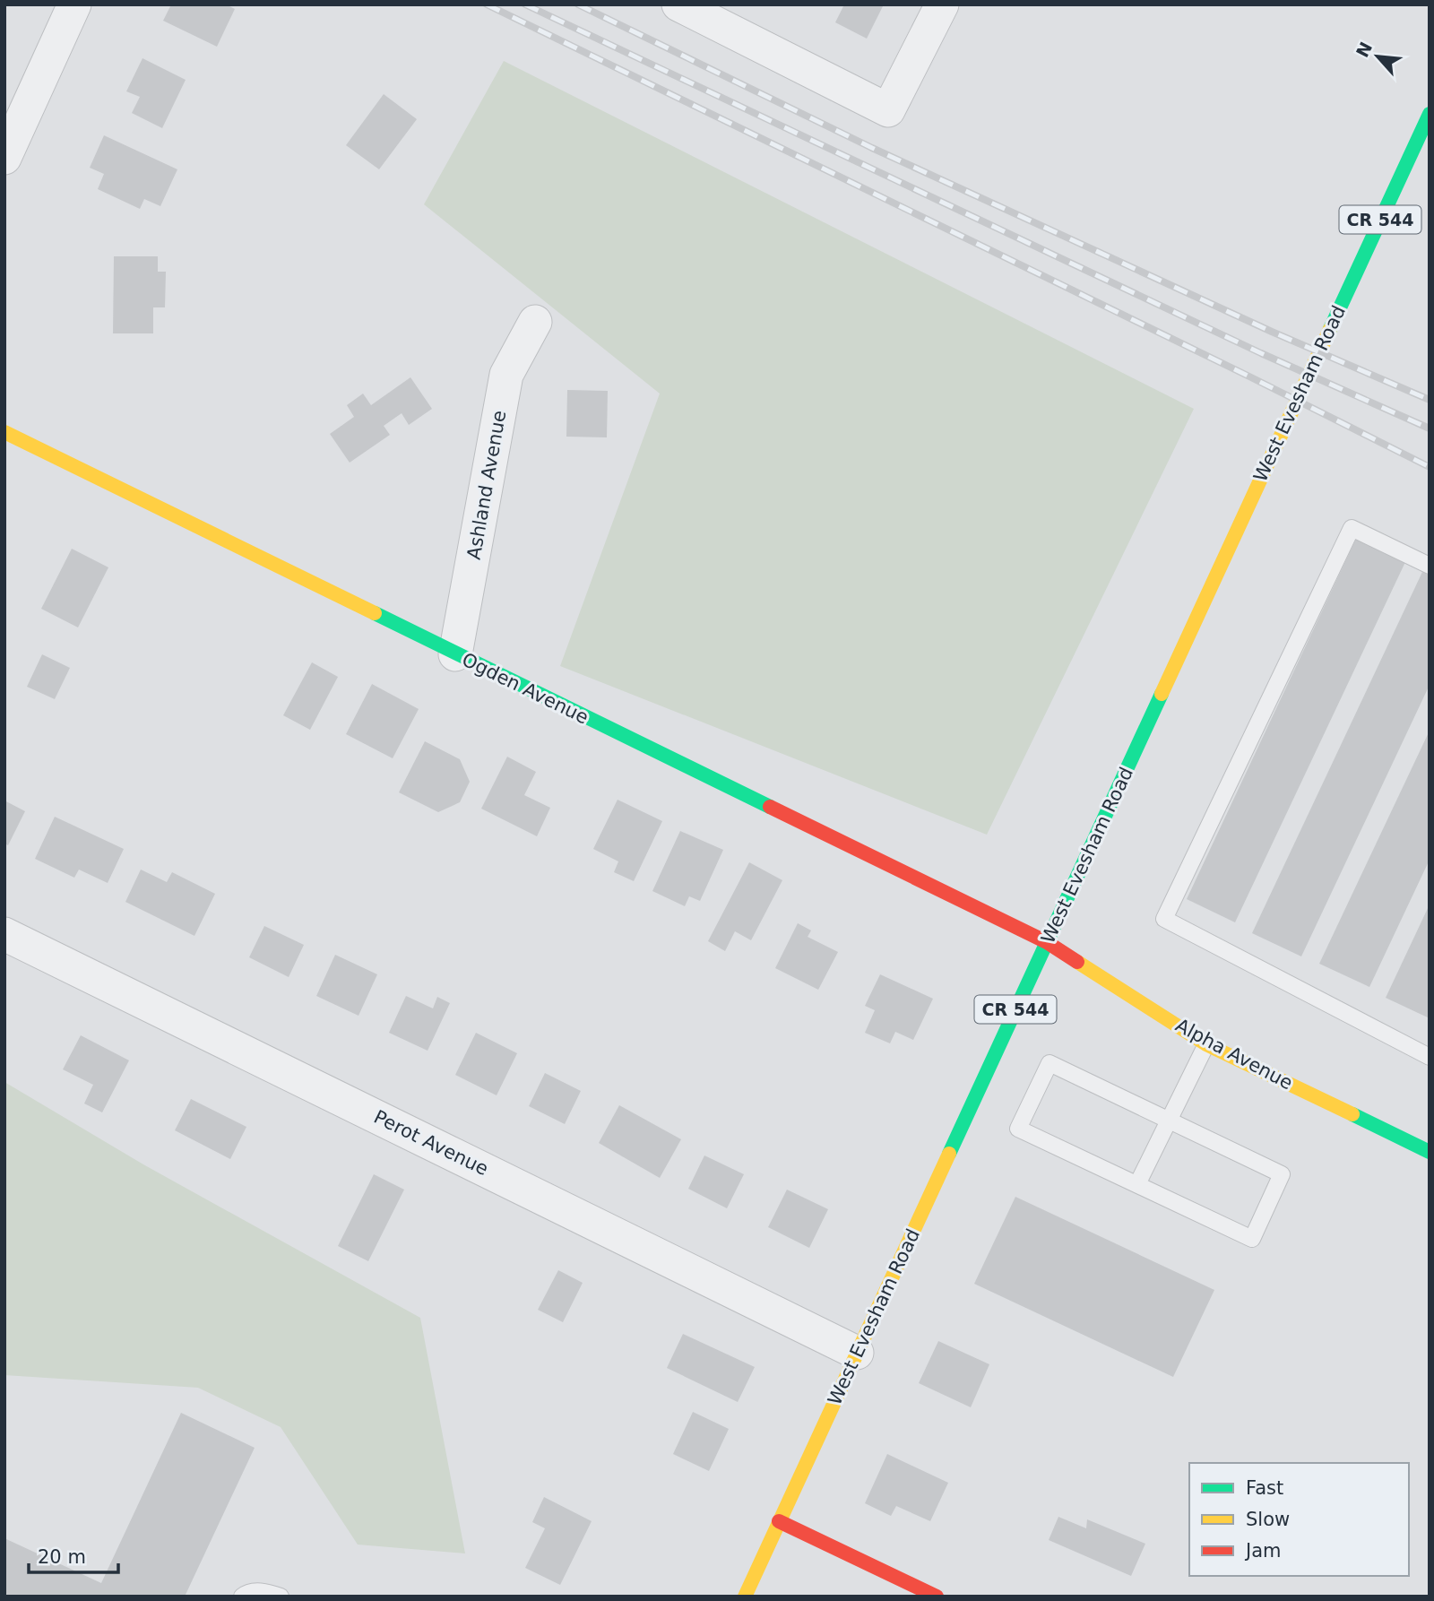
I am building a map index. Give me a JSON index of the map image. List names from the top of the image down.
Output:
{
  "streets": {
    "street": [
      "CR 544",
      "West Evesham Road",
      "Ashland Avenue",
      "Ogden Avenue",
      "Alpha Avenue",
      "Perot Avenue"
    ]
  },
  "crossings": [
    ["West Evesham Road", "Ogden Avenue"],
    ["West Evesham Road", "Alpha Avenue"],
    ["West Evesham Road", "Perot Avenue"],
    ["Ashland Avenue", "Ogden Avenue"],
    ["Ogden Avenue", "Alpha Avenue"]
  ],
  "legend": ["Fast", "Slow", "Jam"],
  "scale_bar": "20 m",
  "north": "top left"
}
